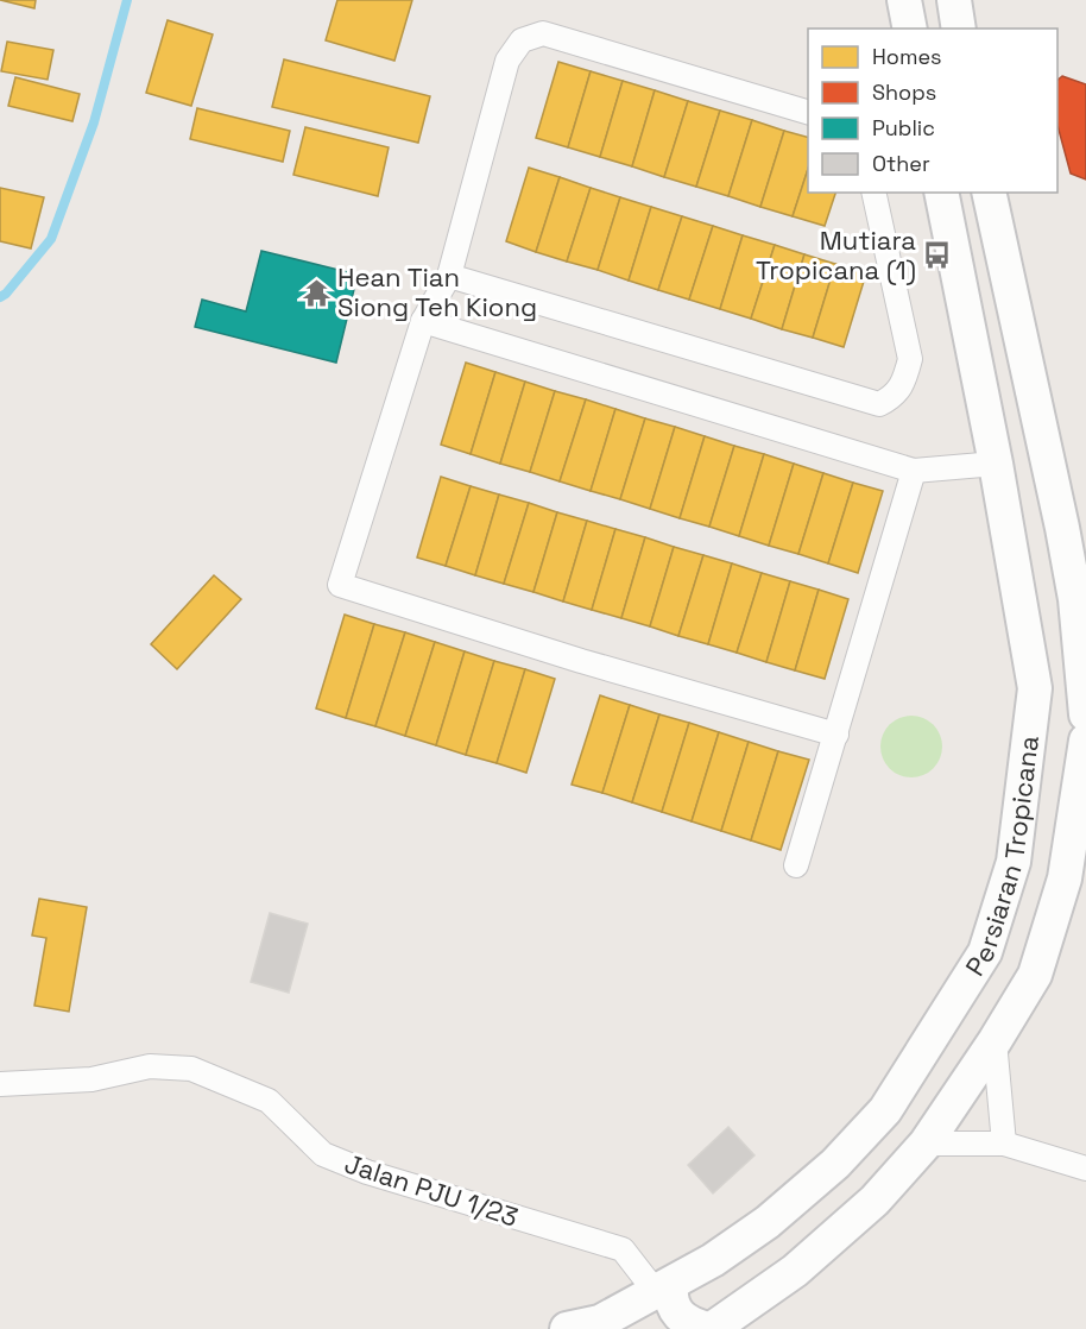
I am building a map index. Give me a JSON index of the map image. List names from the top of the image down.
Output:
{
  "streets": {
    "main road": ["Persiaran Tropicana"],
    "street": ["Jalan PJU 1/23"]
  },
  "crossings": [
    ["Persiaran Tropicana", "Jalan PJU 1/23"]
  ],
  "places": {
    "bus stop": ["Mutiara Tropicana (1)"],
    "temple": ["Hean Tian Siong Teh Kiong"]
  },
  "legend": [
    "Homes",
    "Shops",
    "Public",
    "Other"
  ]
}
